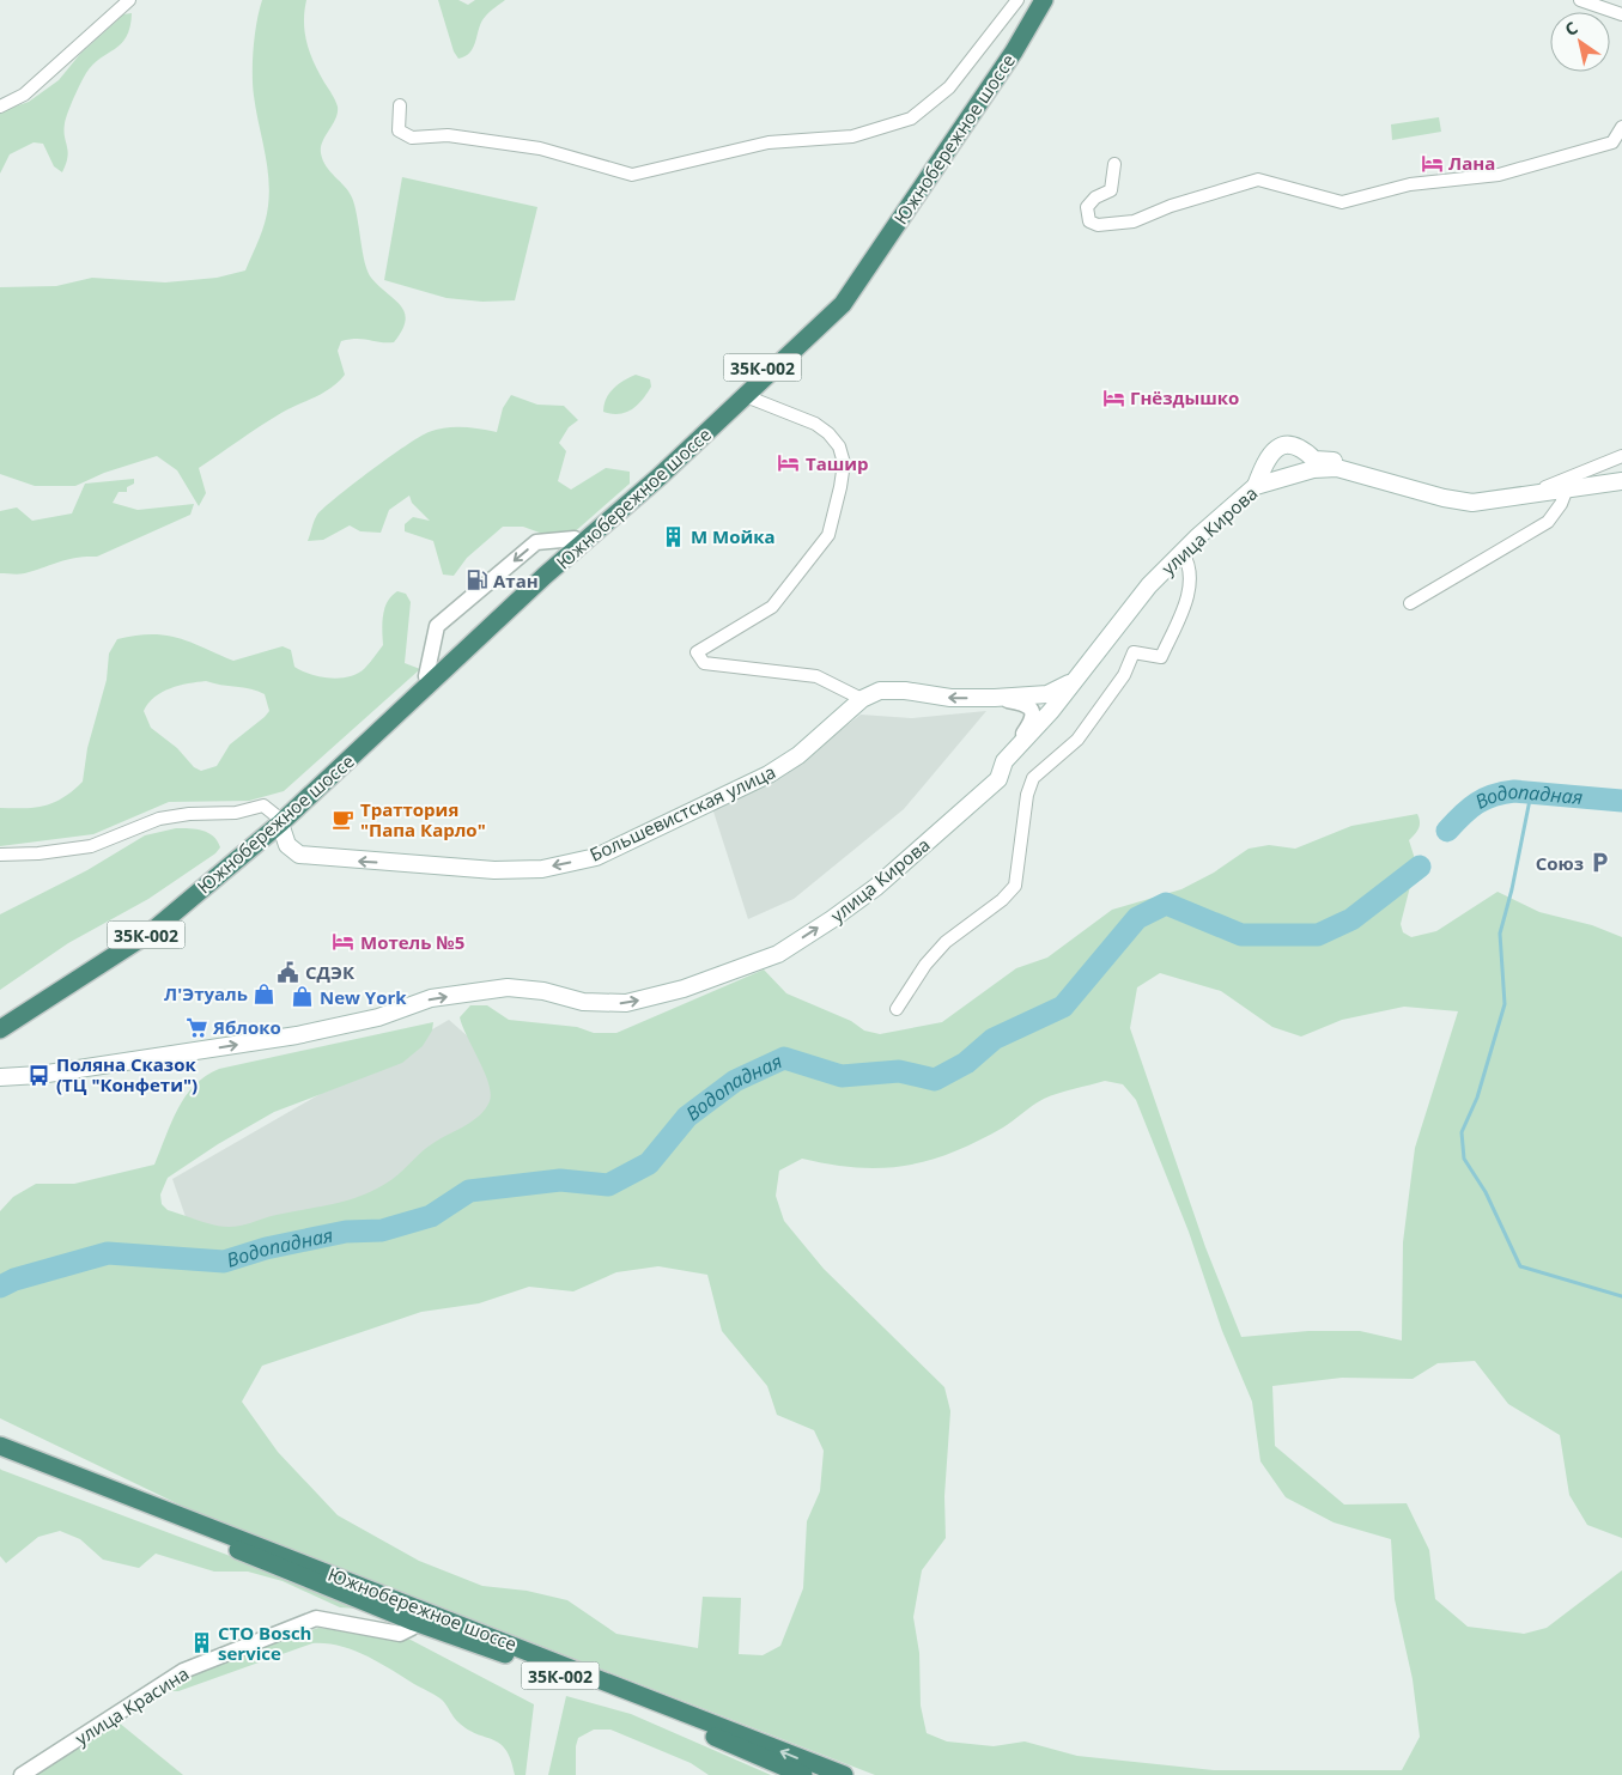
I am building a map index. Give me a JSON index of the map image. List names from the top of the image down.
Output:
{
  "streets": {
    "highway": ["Южнобережное шоссе", "35К-002"],
    "main road": ["улица Кирова", "Большевистская улица"],
    "street": ["улица Красина"]
  },
  "crossings": [
    ["Южнобережное шоссе", "Большевистская улица"],
    ["Южнобережное шоссе", "улица Красина"],
    ["улица Кирова", "Большевистская улица"]
  ],
  "one_way": ["улица Кирова", "Большевистская улица"],
  "water": ["Водопадная"],
  "places": {
    "hotel": [
      "Лана",
      "Гнёздышко",
      "Ташир",
      "Мотель №5"
    ],
    "building": ["М Мойка", "СТО Bosch service"],
    "fuel station": ["Атан"],
    "cafe": ["Траттория \"Папа Карло\""],
    "parking": ["Союз"],
    "public building": ["СДЭК"],
    "shop": ["Л'Этуаль", "New York"],
    "supermarket": ["Яблоко"],
    "bus stop": ["Поляна Сказок (ТЦ \"Конфети\")"]
  },
  "north": "top left"
}
